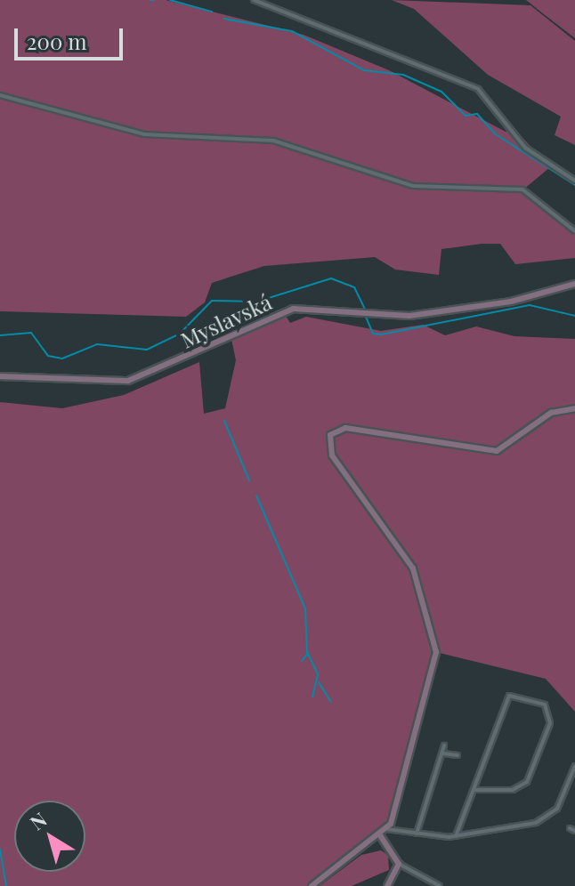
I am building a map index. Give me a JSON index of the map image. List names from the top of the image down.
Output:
{
  "streets": {
    "street": ["Myslavská"]
  },
  "scale_bar": "200 m",
  "north": "top left"
}
